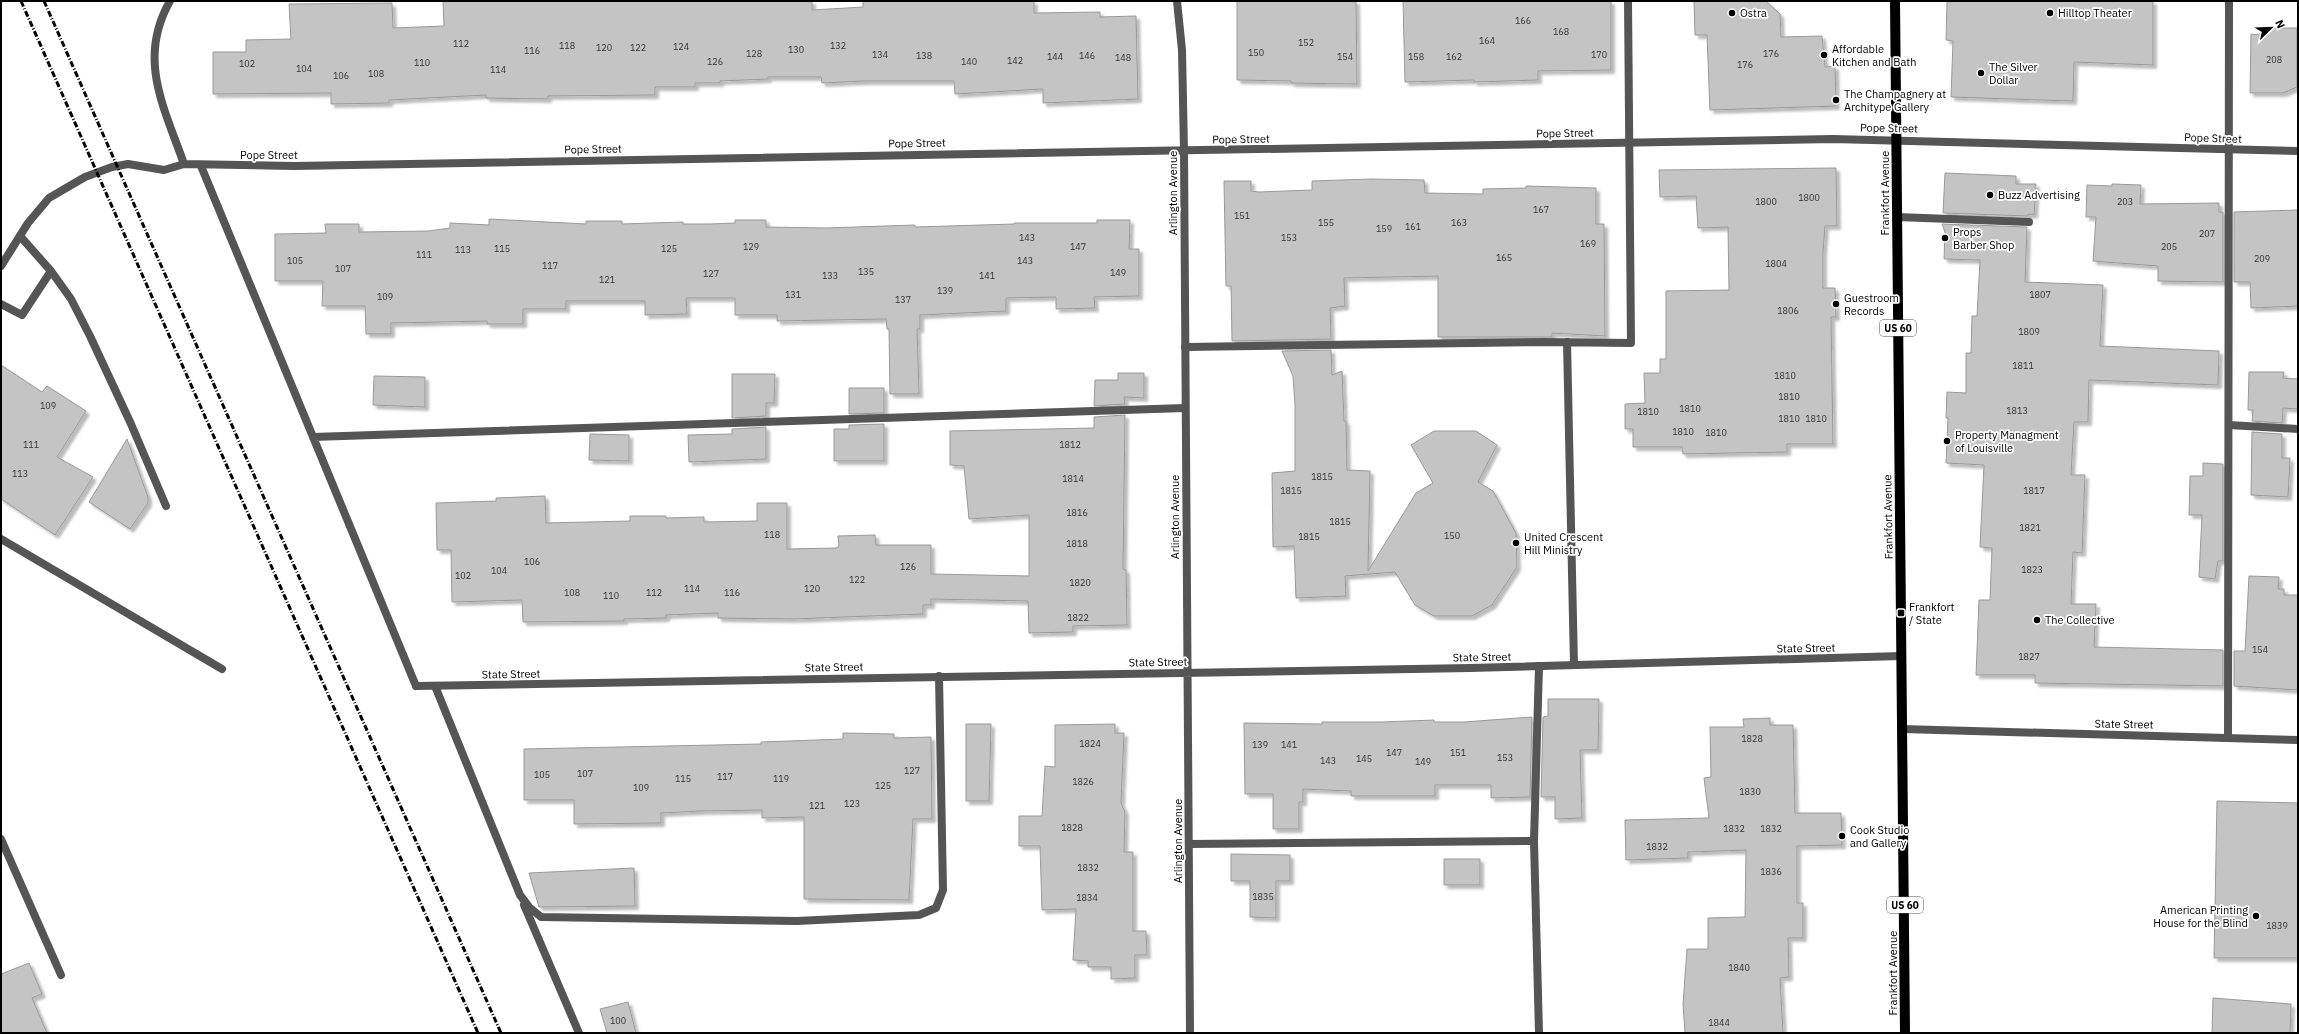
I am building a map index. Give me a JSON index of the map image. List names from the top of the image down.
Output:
{
  "streets": {
    "main road": ["Frankfort Avenue", "US 60"],
    "street": ["Pope Street", "Arlington Avenue", "State Street"]
  },
  "crossings": [
    ["Pope Street", "Arlington Avenue"],
    ["Pope Street", "Frankfort Avenue"],
    ["Arlington Avenue", "State Street"],
    ["Frankfort Avenue", "State Street"]
  ],
  "places": {
    "other": [
      "Ostra",
      "Hilltop Theater",
      "Affordable Kitchen and Bath",
      "The Silver Dollar",
      "The Champagnery at Architype Gallery",
      "Buzz Advertising",
      "Props Barber Shop",
      "Guestroom Records",
      "Property Managment of Louisville",
      "United Crescent Hill Ministry",
      "The Collective",
      "Cook Studio and Gallery",
      "American Printing House for the Blind"
    ],
    "transit": ["Frankfort / State"]
  },
  "house_numbers": [
    "166",
    "168",
    "164",
    "152",
    "112",
    "118",
    "132",
    "124",
    "120",
    "122",
    "130",
    "116",
    "150",
    "128",
    "176",
    "134",
    "170",
    "138",
    "146",
    "144",
    "154",
    "158",
    "162",
    "148",
    "208",
    "142",
    "126",
    "140",
    "110",
    "102",
    "176",
    "104",
    "114",
    "108",
    "106",
    "1800",
    "1800",
    "203",
    "167",
    "151",
    "155",
    "163",
    "161",
    "159",
    "207",
    "143",
    "153",
    "169",
    "129",
    "147",
    "205",
    "115",
    "125",
    "113",
    "111",
    "165",
    "209",
    "105",
    "143",
    "1804",
    "117",
    "107",
    "135",
    "149",
    "127",
    "133",
    "141",
    "121",
    "139",
    "131",
    "1807",
    "109",
    "137",
    "1806",
    "1809",
    "1811",
    "1810",
    "1810",
    "109",
    "1810",
    "1813",
    "1810",
    "1810",
    "1810",
    "1810",
    "1810",
    "111",
    "1812",
    "113",
    "1815",
    "1814",
    "1815",
    "1817",
    "1816",
    "1815",
    "1821",
    "118",
    "150",
    "1815",
    "1818",
    "106",
    "126",
    "1823",
    "104",
    "102",
    "122",
    "1820",
    "114",
    "120",
    "108",
    "112",
    "116",
    "110",
    "1822",
    "154",
    "1827",
    "1828",
    "1824",
    "139",
    "141",
    "147",
    "151",
    "153",
    "145",
    "143",
    "149",
    "127",
    "107",
    "105",
    "117",
    "115",
    "119",
    "1826",
    "125",
    "109",
    "1830",
    "123",
    "121",
    "1828",
    "1832",
    "1832",
    "1832",
    "1832",
    "1836",
    "1835",
    "1834",
    "1839",
    "1840",
    "100",
    "1844"
  ],
  "north": "top right"
}
